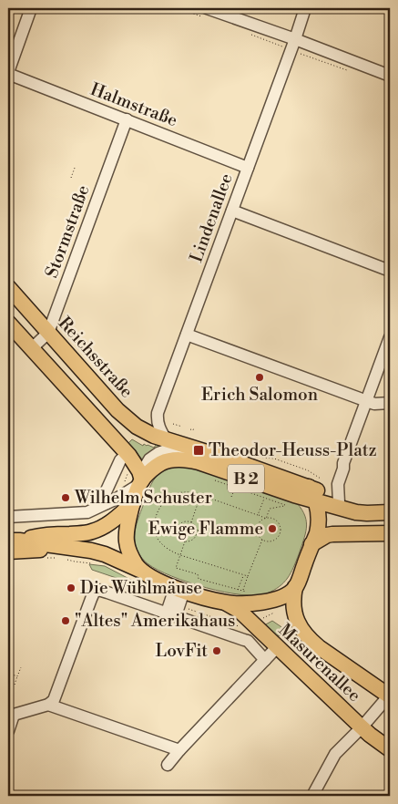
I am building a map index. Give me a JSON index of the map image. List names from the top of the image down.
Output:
{
  "streets": {
    "main road": ["Reichsstraße", "B 2", "Masurenallee"],
    "street": ["Halmstraße", "Lindenallee", "Stormstraße"]
  },
  "crossings": [
    ["Halmstraße", "Lindenallee"],
    ["Halmstraße", "Stormstraße"],
    ["Lindenallee", "Reichsstraße"],
    ["Stormstraße", "Reichsstraße"],
    ["B 2", "Masurenallee"]
  ],
  "places": {
    "other": [
      "Erich Salomon",
      "Wilhelm Schuster",
      "Ewige Flamme",
      "Die Wühlmäuse",
      "\"Altes\" Amerikahaus",
      "LovFit"
    ],
    "transit": ["Theodor-Heuss-Platz"]
  }
}
